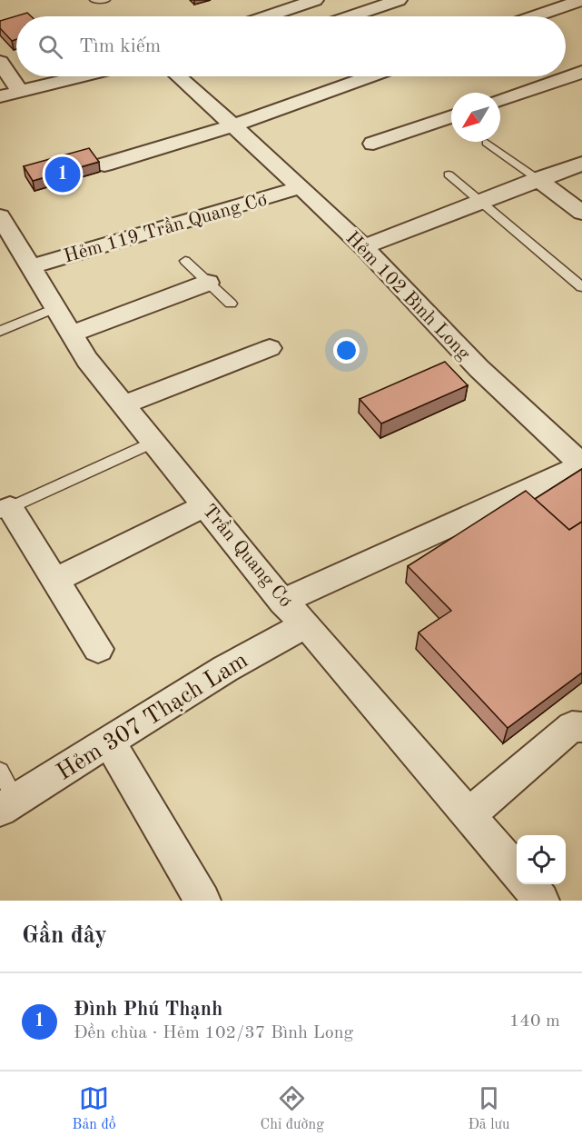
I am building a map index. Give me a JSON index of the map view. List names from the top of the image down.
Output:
{
  "streets": {
    "street": [
      "Hẻm 119 Trần Quang Cơ",
      "Hẻm 102 Bình Long",
      "Trần Quang Cơ",
      "Hẻm 307 Thạch Lam"
    ]
  },
  "crossings": [
    ["Hẻm 119 Trần Quang Cơ", "Hẻm 102 Bình Long"],
    ["Hẻm 119 Trần Quang Cơ", "Trần Quang Cơ"],
    ["Trần Quang Cơ", "Hẻm 307 Thạch Lam"]
  ],
  "north": "bottom left",
  "page": {
    "search": "Tìm kiếm",
    "pins": "1",
    "heading": "Gần đây",
    "list": [
      {
        "mark": "1",
        "name": "Đình Phú Thạnh",
        "note": "Đền chùa · Hẻm 102/37 Bình Long",
        "value": "140 m"
      }
    ],
    "nav": ["Bản đồ", "Chỉ đường", "Đã lưu"]
  }
}
